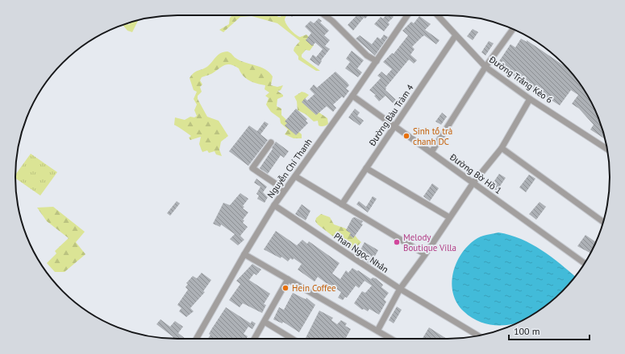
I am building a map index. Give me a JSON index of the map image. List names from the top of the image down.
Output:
{
  "streets": {
    "street": [
      "Đường Trảng Kèo 6",
      "Đường Bàu Tràm 4",
      "Nguyễn Chí Thanh",
      "Đường Bờ Hồ 1",
      "Phan Ngọc Nhân"
    ]
  },
  "crossings": [
    ["Đường Trảng Kèo 6", "Đường Bàu Tràm 4"],
    ["Đường Bàu Tràm 4", "Đường Bờ Hồ 1"],
    ["Nguyễn Chí Thanh", "Đường Bờ Hồ 1"],
    ["Nguyễn Chí Thanh", "Phan Ngọc Nhân"]
  ],
  "places": ["Sinh tố trà chanh DC", "Melody Boutique Villa", "Hein Coffee"],
  "scale_bar": "100 m"
}
